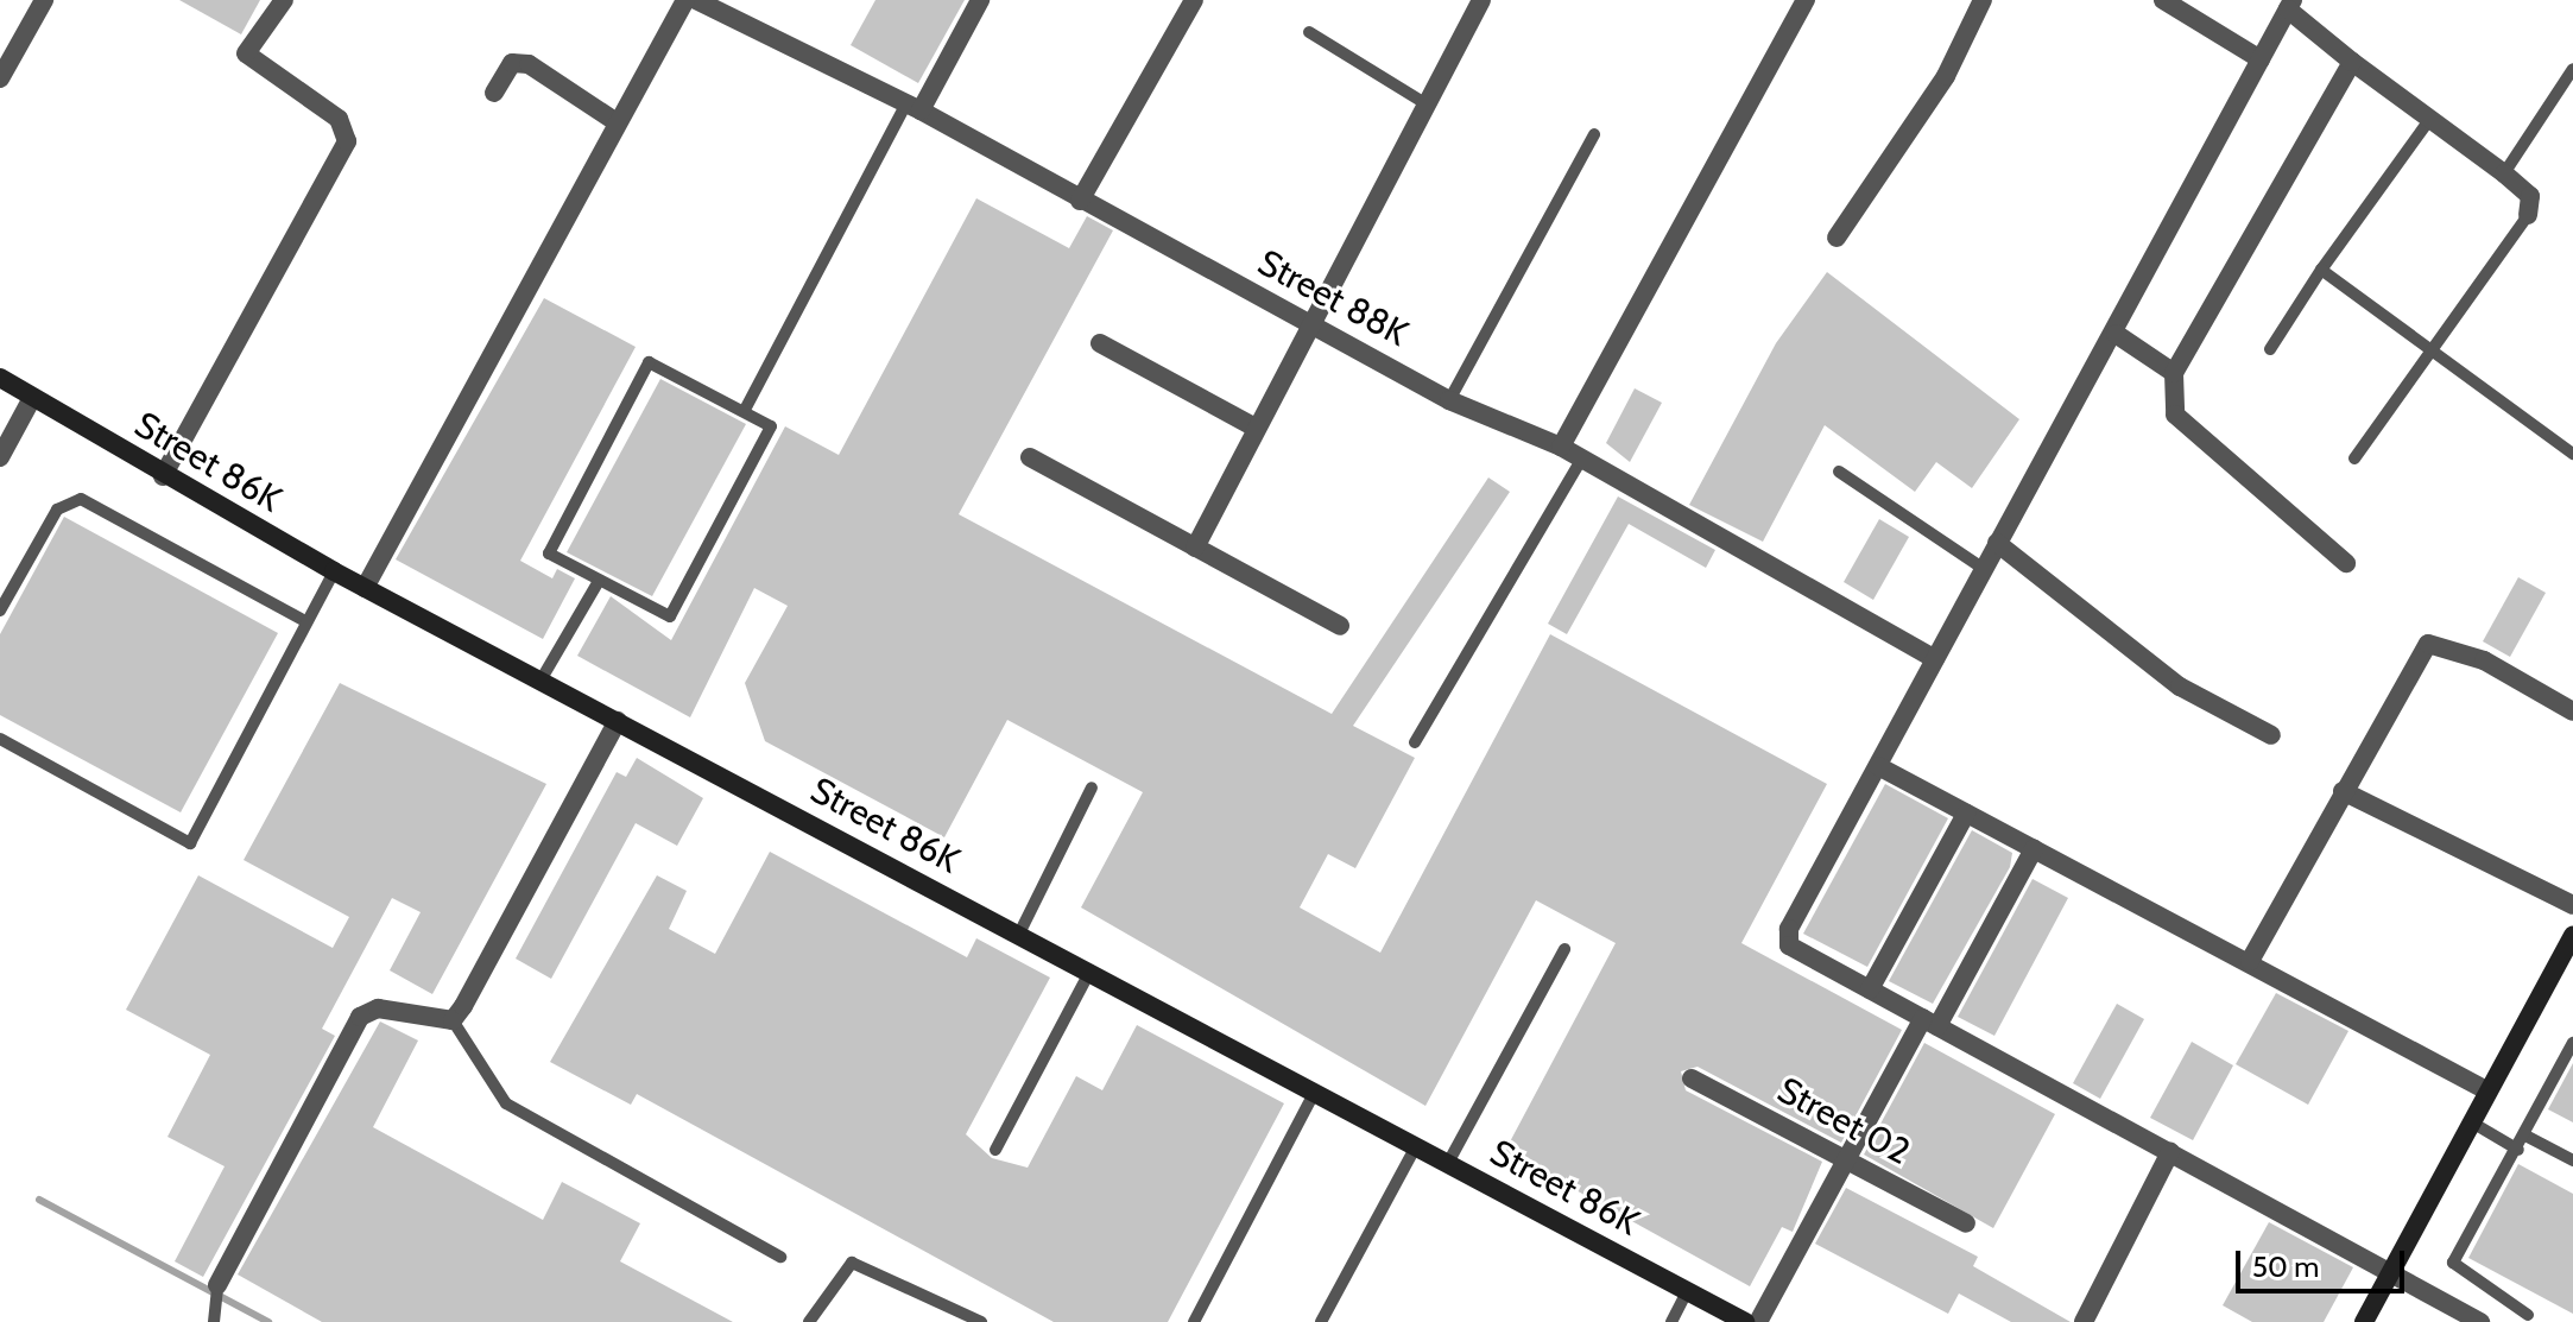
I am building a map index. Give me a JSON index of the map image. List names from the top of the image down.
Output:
{
  "streets": {
    "street": ["Street 88K", "Street 86K", "Street 02"]
  },
  "scale_bar": "50 m"
}
